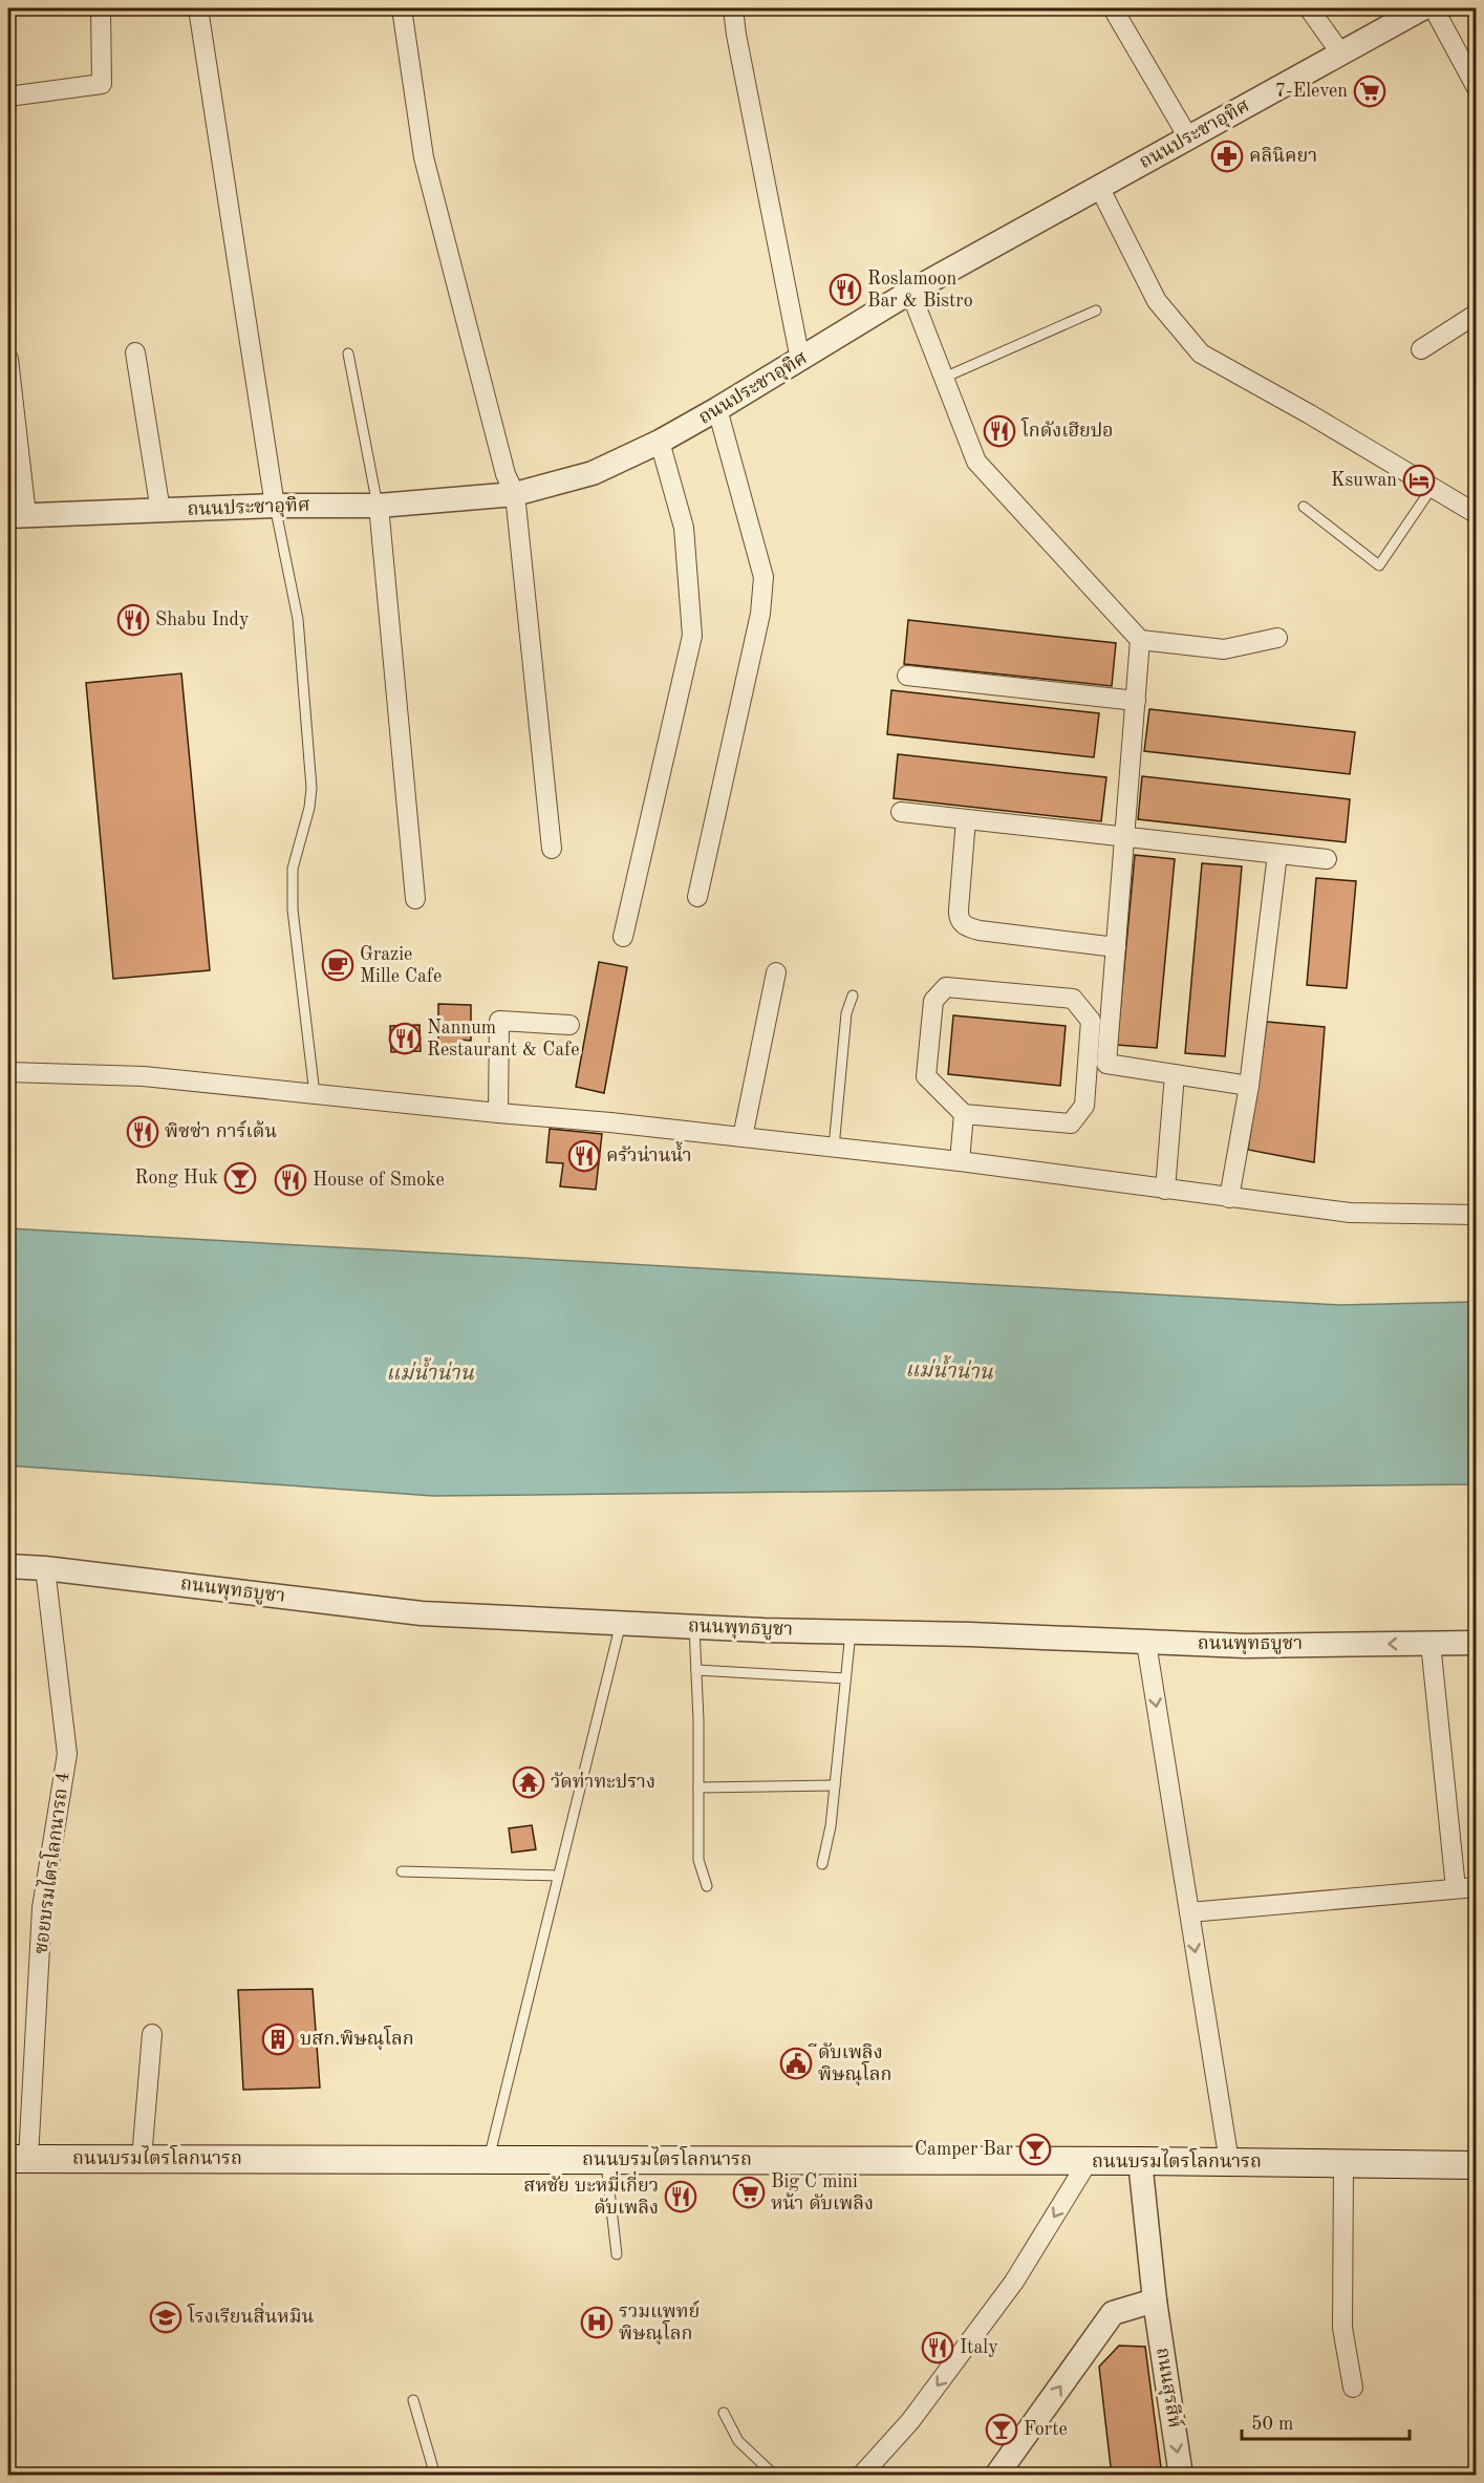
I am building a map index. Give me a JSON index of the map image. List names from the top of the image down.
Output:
{
  "streets": {
    "main road": ["ถนนบรมไตรโลกนารถ"],
    "street": [
      "ถนนประชาอุทิศ",
      "ถนนพุทธบูชา",
      "ซอยบรมไตรโลกนารถ 4",
      "ถนนสุรสีห์"
    ]
  },
  "crossings": [
    ["ถนนพุทธบูชา", "ซอยบรมไตรโลกนารถ 4"],
    ["ซอยบรมไตรโลกนารถ 4", "ถนนบรมไตรโลกนารถ"],
    ["ถนนบรมไตรโลกนารถ", "ถนนสุรสีห์"]
  ],
  "water": ["แม่น้ำน่าน"],
  "places": {
    "supermarket": ["7-Eleven", "Big C mini หน้า ดับเพลิง"],
    "pharmacy": ["คลินิคยา"],
    "restaurant": [
      "Roslamoon Bar & Bistro",
      "โกดังเฮียปอ",
      "Shabu Indy",
      "Nannum Restaurant & Cafe",
      "พิซซ่า การ์เด้น",
      "ครัวน่านน้ำ",
      "House of Smoke",
      "สหชัย บะหมี่เกี่ยว ดับเพลิง",
      "Italy"
    ],
    "hotel": ["Ksuwan"],
    "cafe": ["Grazie Mille Cafe"],
    "bar": ["Rong Huk", "Camper Bar", "Forte"],
    "temple": ["วัดท่าทะปราง"],
    "building": ["บสก.พิษณุโลก"],
    "public building": ["ีดับเพลิง พิษณุโลก"],
    "school or university": ["โรงเรียนสิ่นหมิน"],
    "hospital": ["รวมแพทย์ พิษณุโลก"]
  },
  "scale_bar": "50 m"
}
